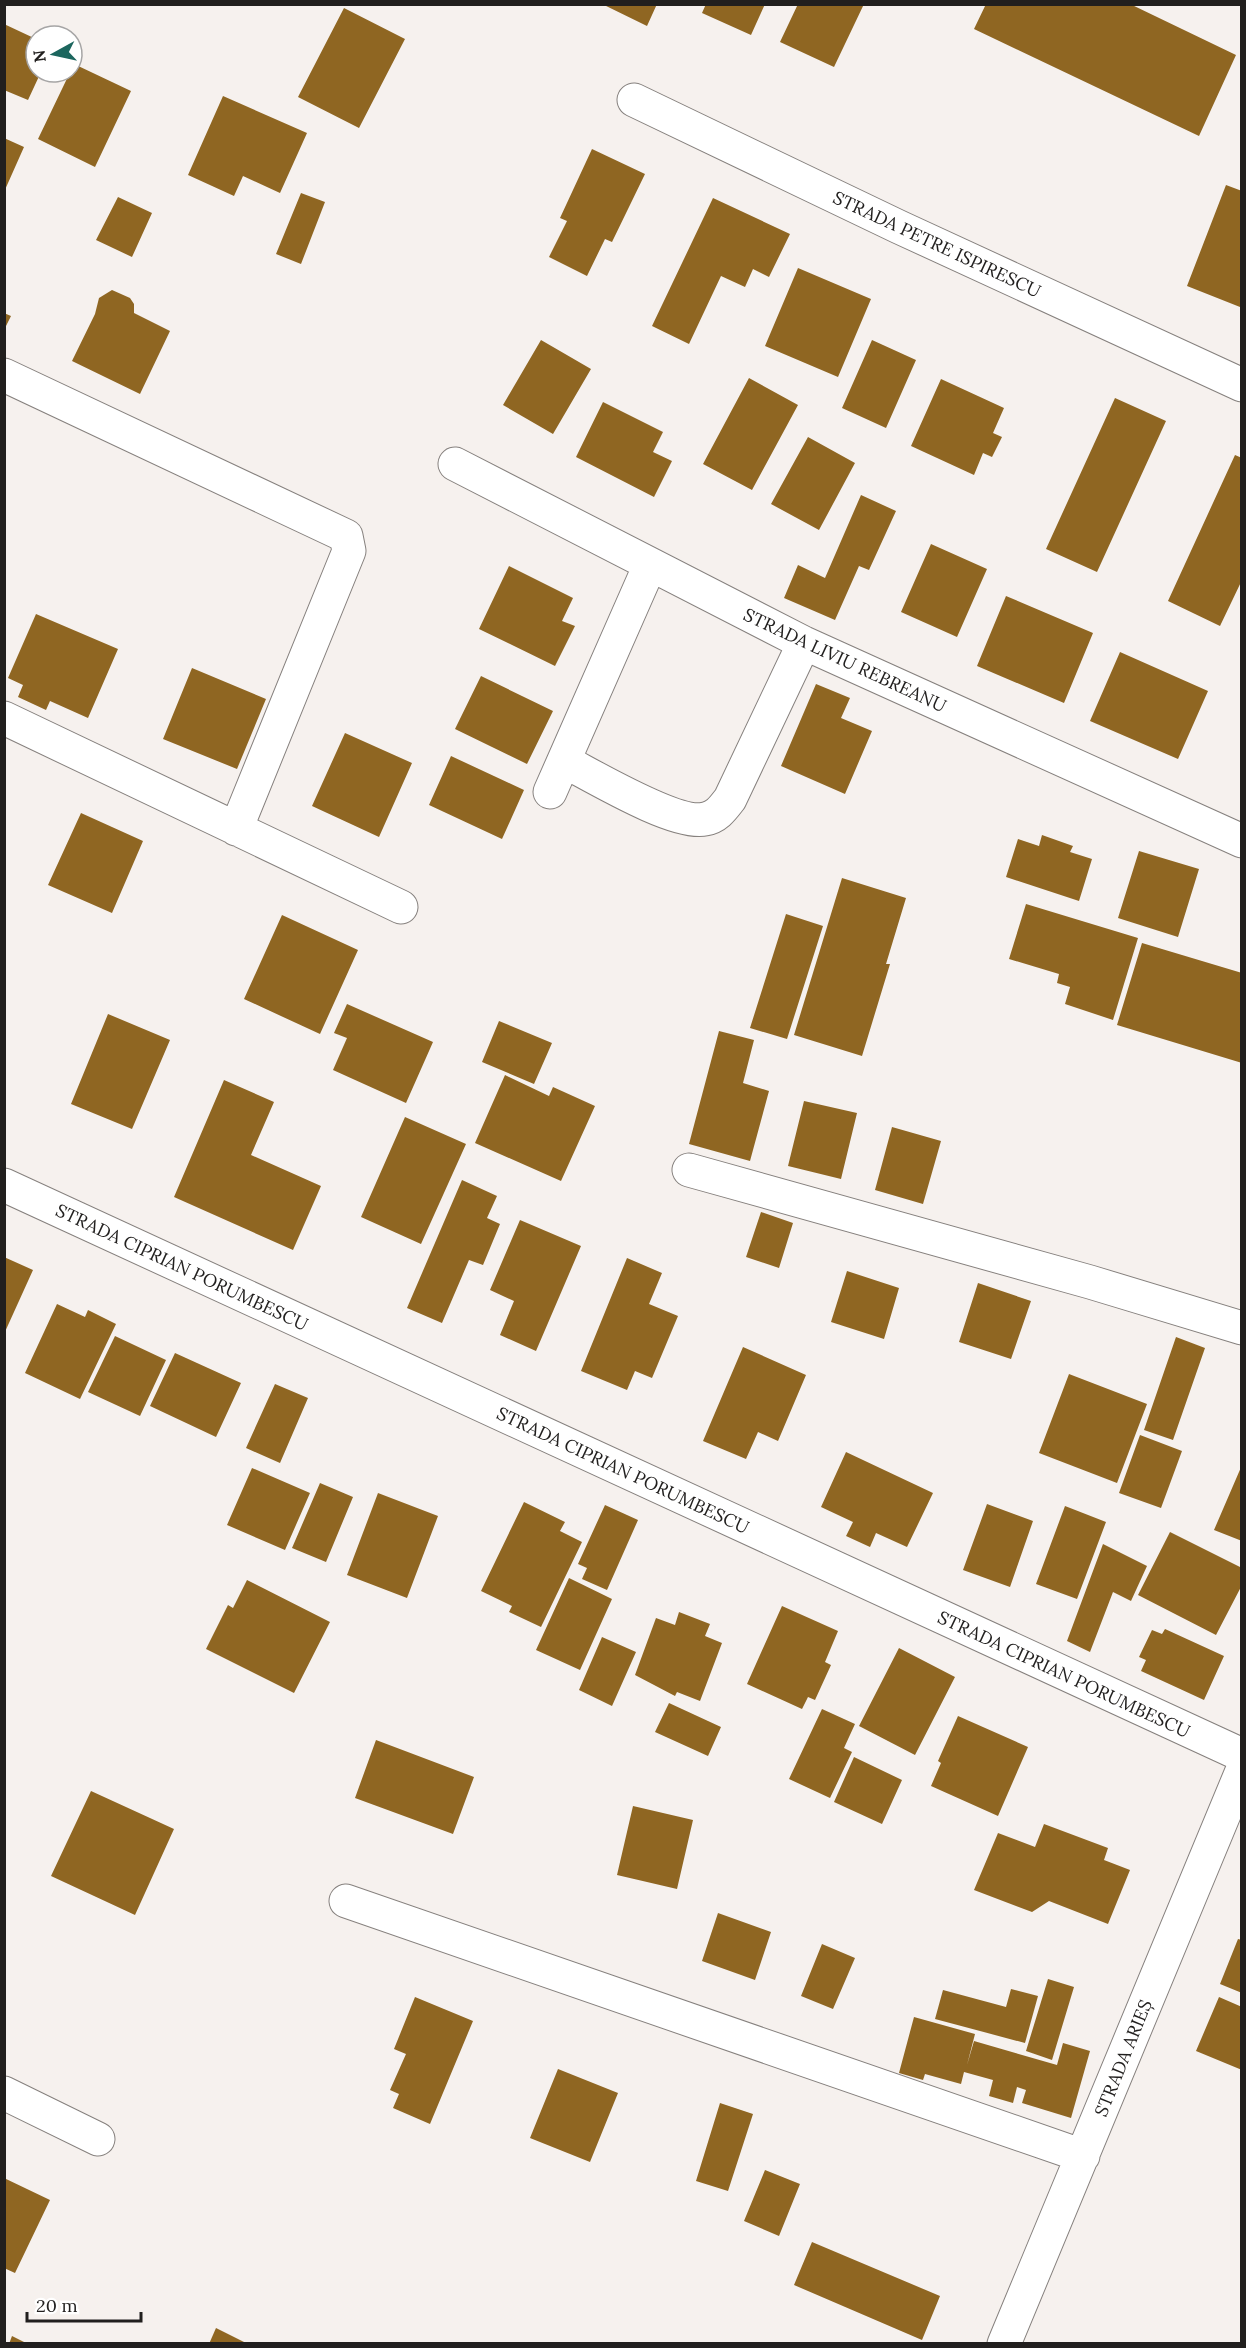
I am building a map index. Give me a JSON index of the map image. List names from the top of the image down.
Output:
{
  "streets": {
    "street": [
      "STRADA PETRE ISPIRESCU",
      "STRADA LIVIU REBREANU",
      "STRADA CIPRIAN PORUMBESCU",
      "STRADA ARIEȘ"
    ]
  },
  "scale_bar": "20 m",
  "north": "left"
}
